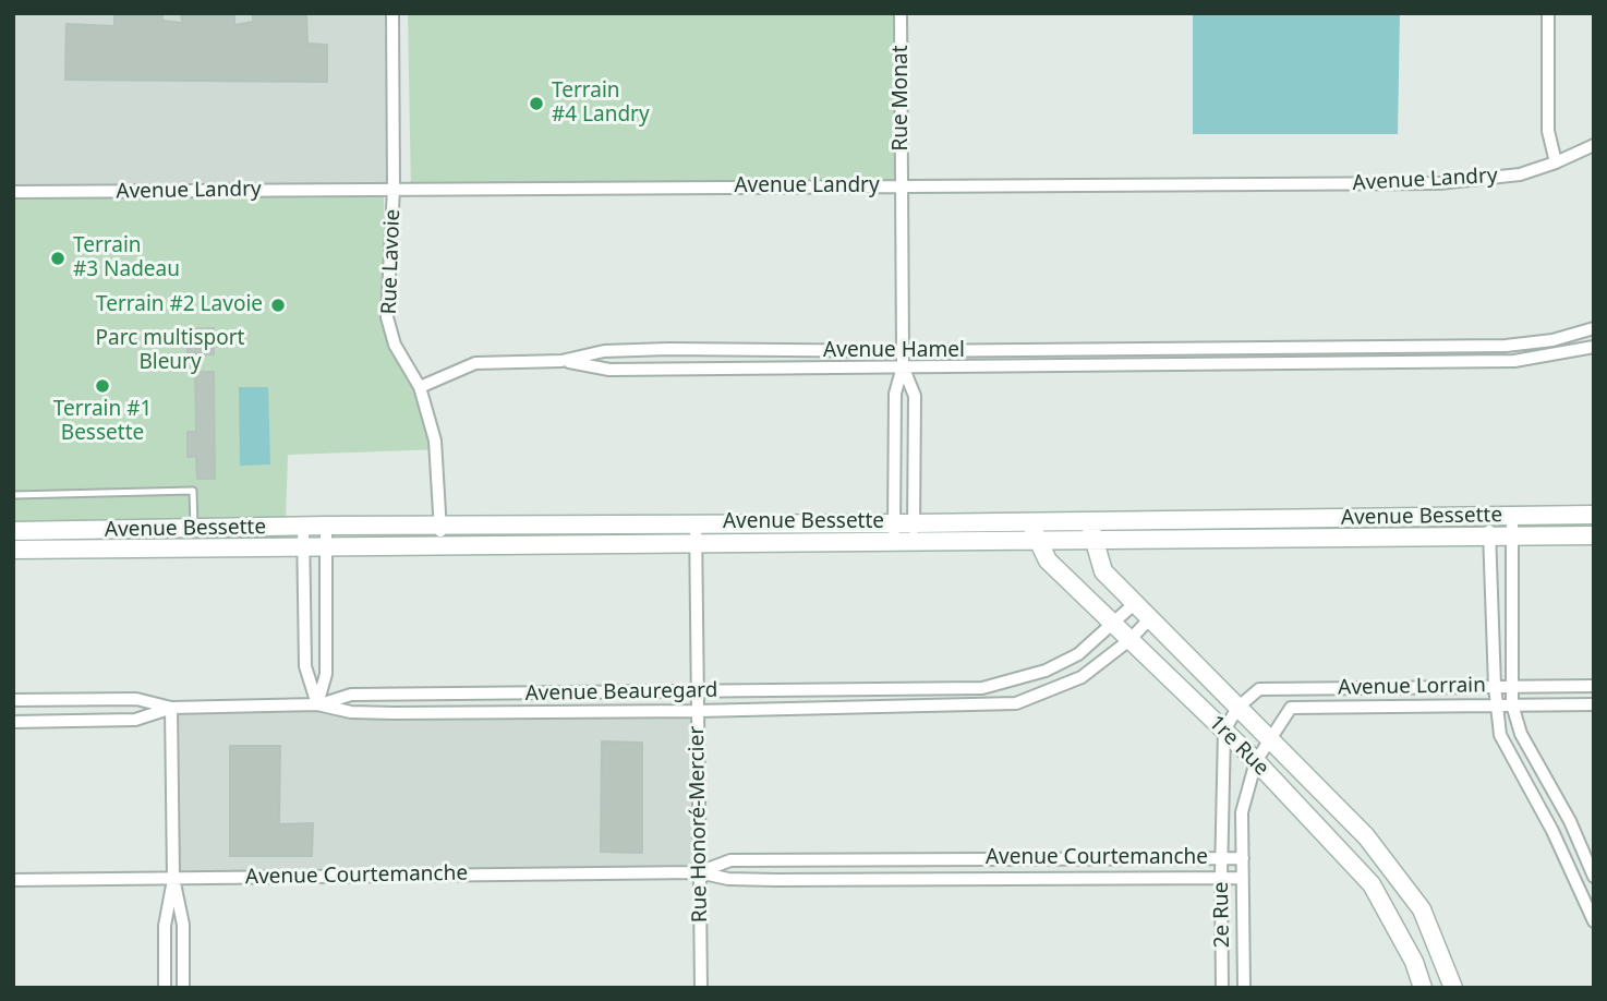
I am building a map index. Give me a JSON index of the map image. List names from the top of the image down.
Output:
{
  "streets": {
    "street": [
      "Rue Monat",
      "Avenue Landry",
      "Rue Lavoie",
      "Avenue Hamel",
      "Avenue Bessette",
      "Avenue Lorrain",
      "Avenue Beauregard",
      "1re Rue",
      "Rue Honoré-Mercier",
      "Avenue Courtemanche",
      "2e Rue"
    ]
  },
  "crossings": [
    ["Rue Monat", "Avenue Landry"],
    ["Rue Monat", "Avenue Hamel"],
    ["Rue Monat", "Avenue Bessette"],
    ["Avenue Landry", "Rue Lavoie"],
    ["Rue Lavoie", "Avenue Hamel"],
    ["Rue Lavoie", "Avenue Bessette"],
    ["Avenue Bessette", "1re Rue"],
    ["Avenue Bessette", "Rue Honoré-Mercier"],
    ["Avenue Lorrain", "1re Rue"],
    ["Avenue Lorrain", "2e Rue"],
    ["Avenue Beauregard", "1re Rue"],
    ["Avenue Beauregard", "Rue Honoré-Mercier"],
    ["1re Rue", "2e Rue"],
    ["Rue Honoré-Mercier", "Avenue Courtemanche"],
    ["Avenue Courtemanche", "2e Rue"]
  ],
  "parks": ["Parc multisport Bleury"],
  "places": [
    "Terrain #4 Landry",
    "Terrain #3 Nadeau",
    "Terrain #2 Lavoie",
    "Terrain #1 Bessette"
  ]
}
